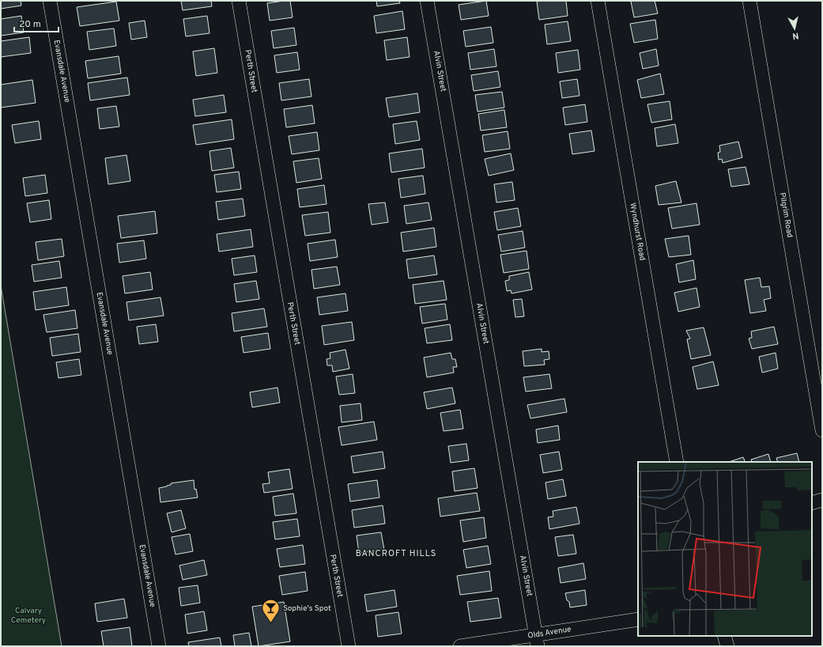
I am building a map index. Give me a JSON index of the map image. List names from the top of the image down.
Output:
{
  "streets": {
    "street": [
      "Evansdale Avenue",
      "Perth Street",
      "Alvin Street",
      "Pilgrim Road",
      "Wyndhurst Road",
      "Olds Avenue"
    ]
  },
  "crossings": [
    ["Alvin Street", "Olds Avenue"]
  ],
  "districts": ["BANCROFT HILLS"],
  "parks": ["Calvary Cemetery"],
  "places": {
    "bar": ["Sophie's Spot"]
  },
  "scale_bar": "20 m",
  "north": "bottom"
}
